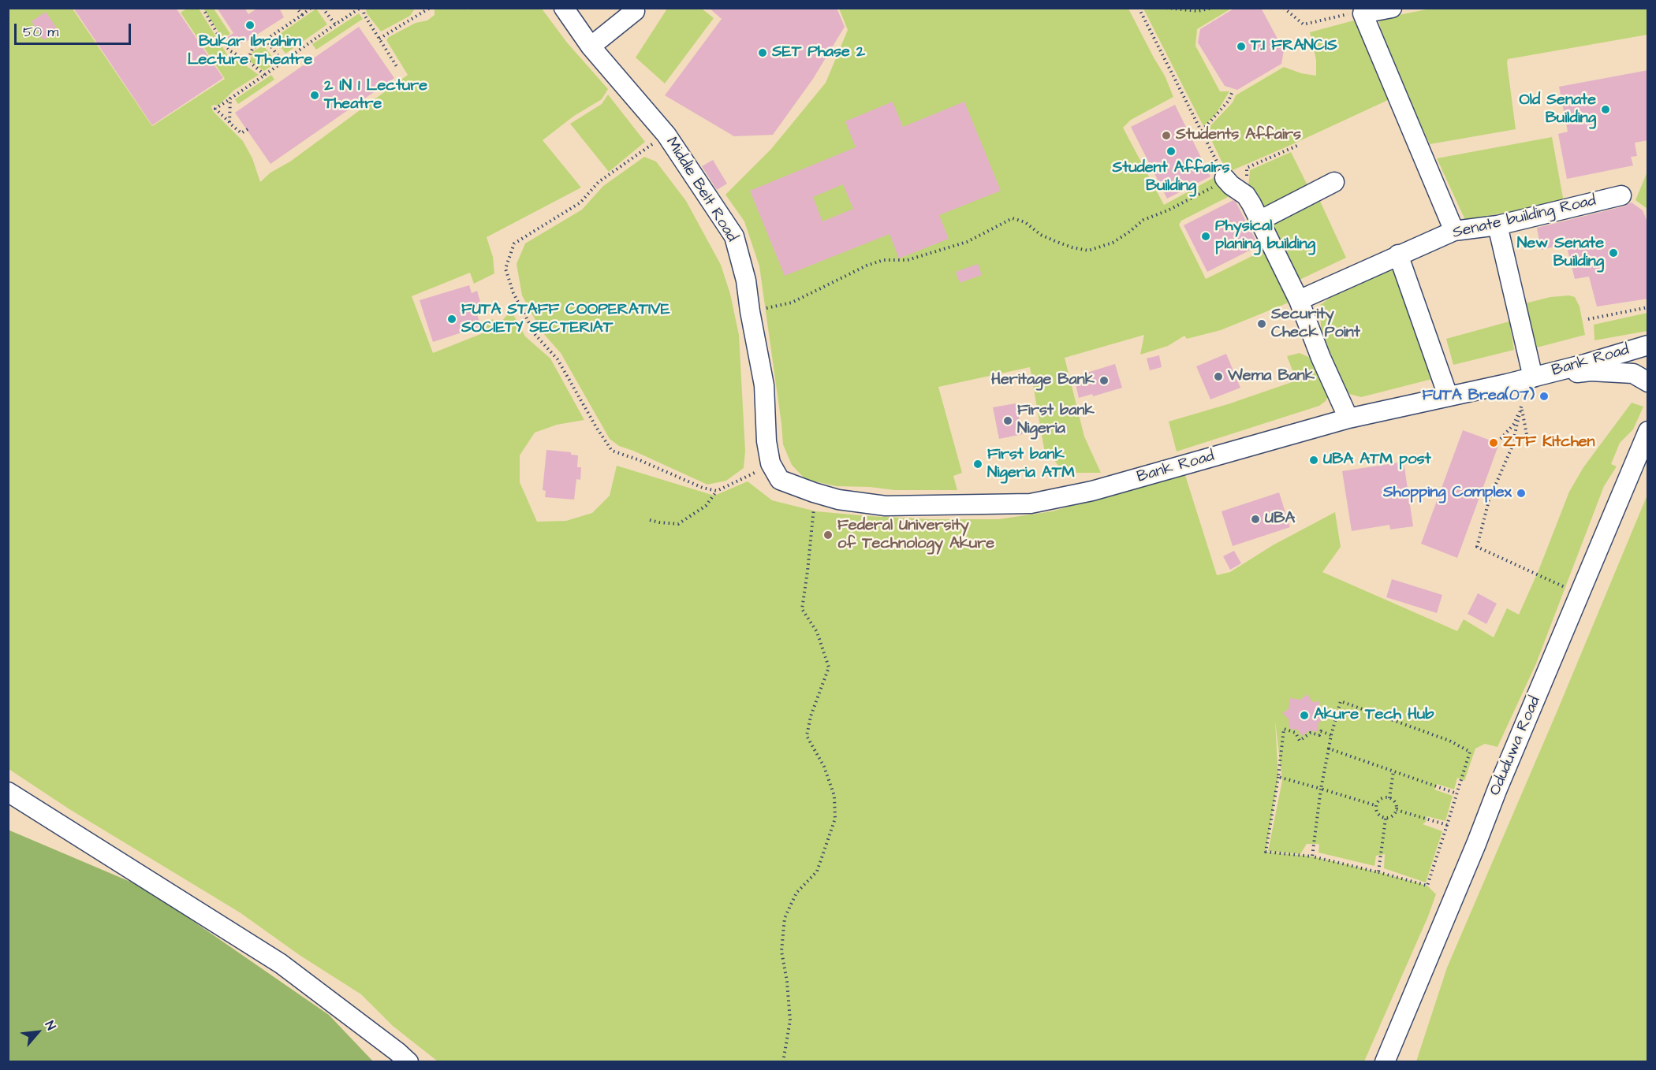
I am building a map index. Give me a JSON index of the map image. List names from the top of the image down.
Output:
{
  "streets": {
    "street": [
      "Middle Belt Road",
      "Senate building Road",
      "Bank Road",
      "Oduduwa Road"
    ]
  },
  "crossings": [
    ["Middle Belt Road", "Bank Road"]
  ],
  "places": [
    "Bukar Ibrahim Lecture Theatre",
    "T.I FRANCIS",
    "SET Phase 2",
    "2 IN 1 Lecture Theatre",
    "Old Senate Building",
    "Students Affairs",
    "Student Affairs Building",
    "Physical planing building",
    "New Senate Building",
    "FUTA STAFF COOPERATIVE SOCIETY SECTERIAT",
    "Security Check Point",
    "Wema Bank",
    "Heritage Bank",
    "FUTA Brea(07)",
    "First bank Nigeria",
    "ZTF Kitchen",
    "UBA ATM post",
    "First bank Nigeria ATM",
    "Shopping Complex",
    "UBA",
    "Federal University of Technology Akure",
    "Akure Tech Hub"
  ],
  "scale_bar": "50 m",
  "north": "top right"
}
